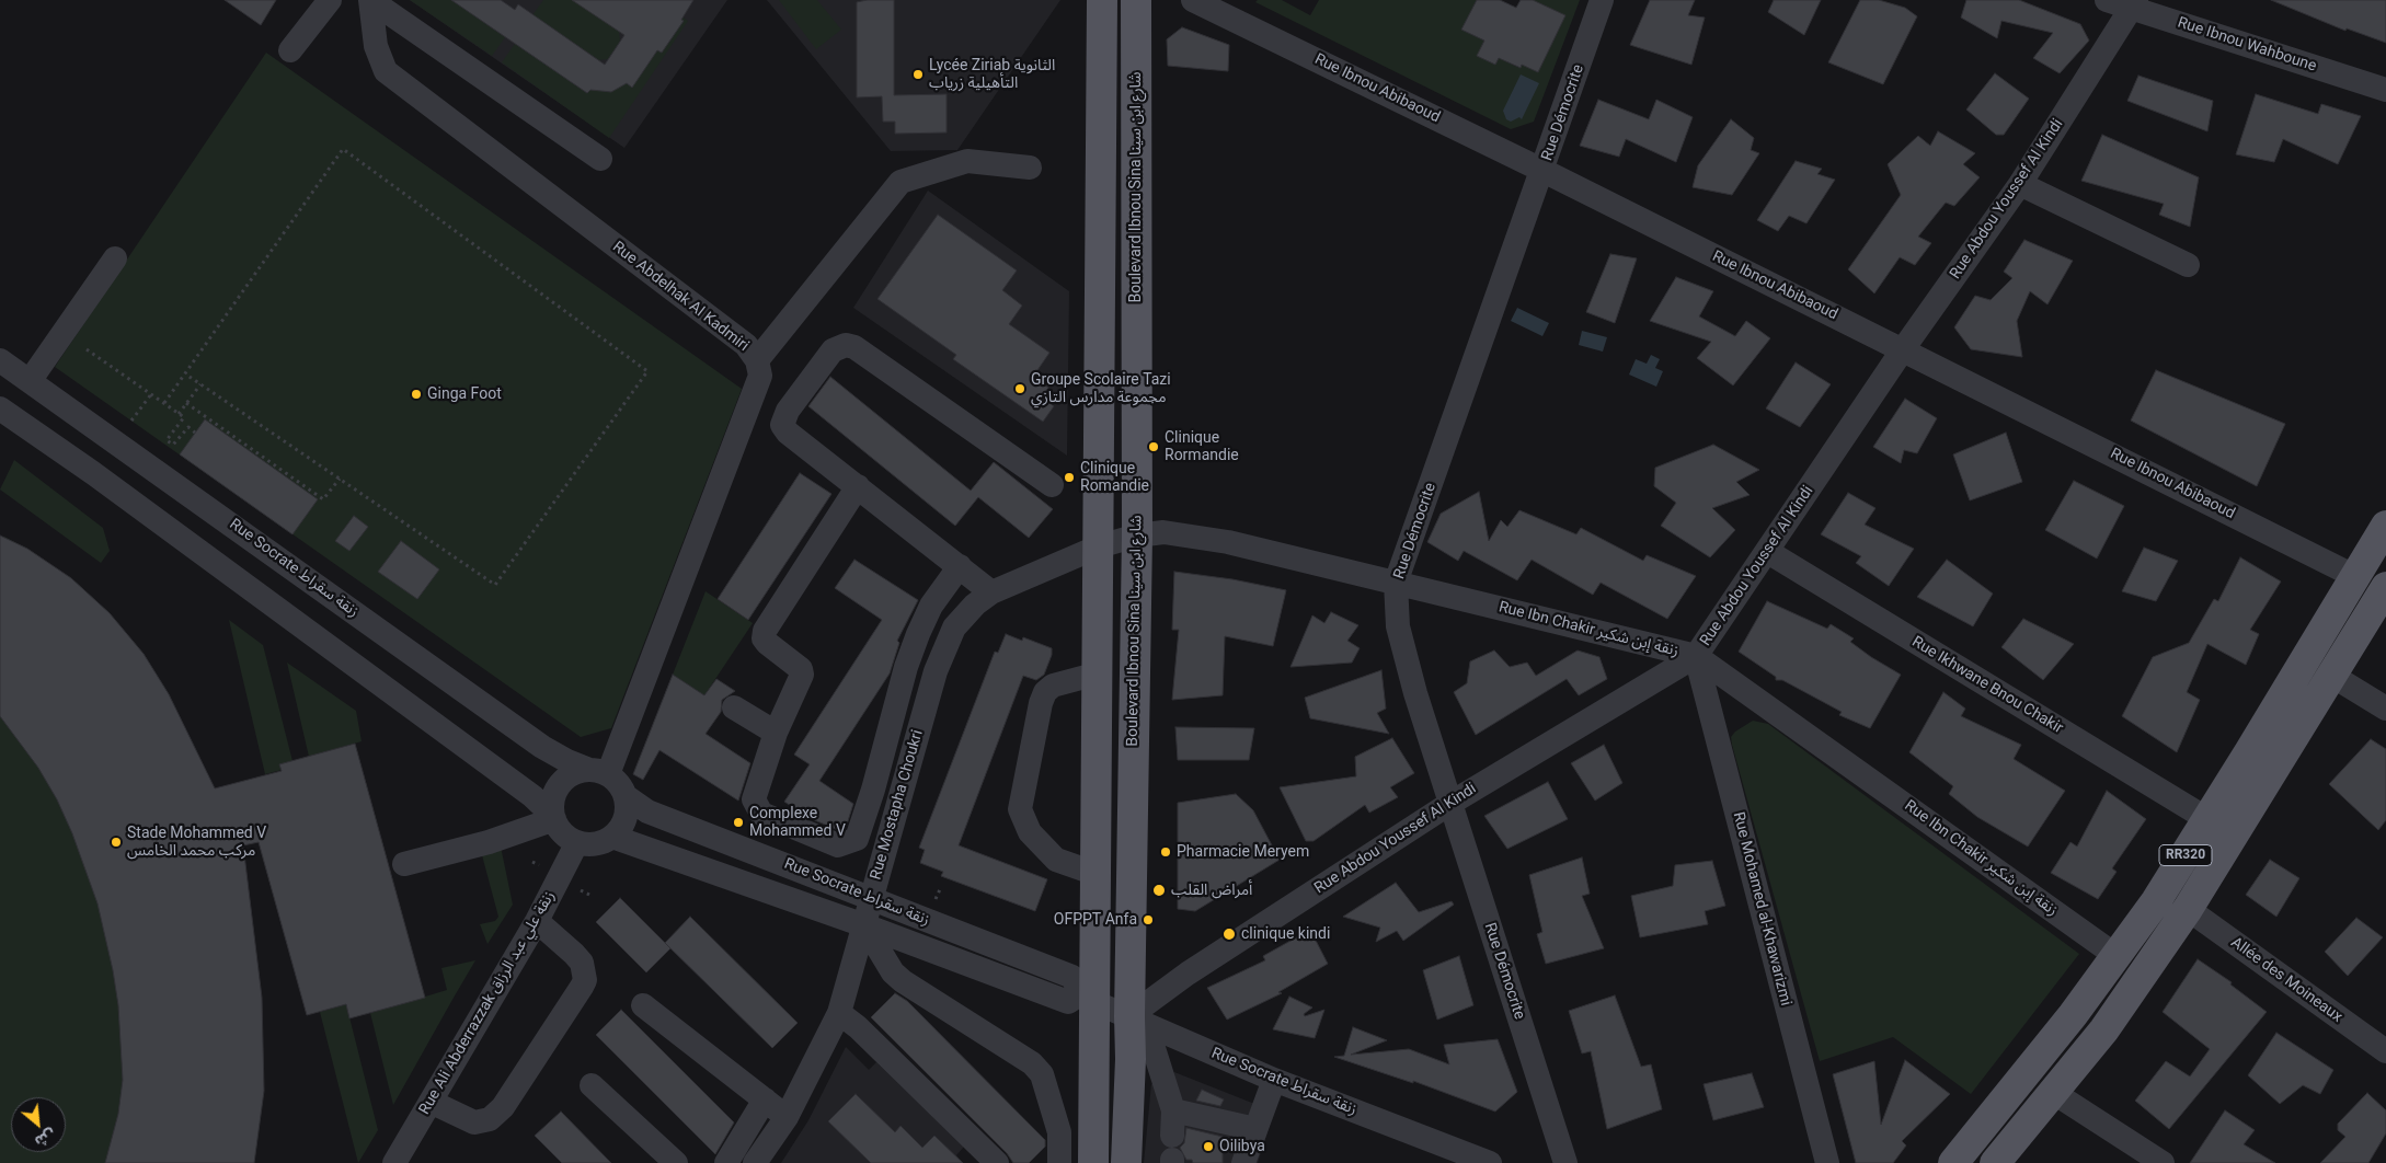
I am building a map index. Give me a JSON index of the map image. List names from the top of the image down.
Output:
{
  "streets": {
    "main road": ["Boulevard Ibnou Sina شارع ابن سينا", "RR320"],
    "street": [
      "Rue Ibnou Wahboune",
      "Rue Ibnou Abibaoud",
      "Rue Démocrite",
      "Rue Abdou Youssef Al Kindi",
      "Rue Abdelhak Al Kadmiri",
      "Rue Socrate زنقة سقراط",
      "Rue Ibn Chakir زنقة إبن شكير",
      "Rue Ikhwane Bnou Chakir",
      "Rue Mostapha Choukri",
      "Rue Mohamed al-Khawarizmi",
      "Allée des Moineaux",
      "Rue Ali Abderrazzak زنقة علي عبد الرزاق"
    ]
  },
  "crossings": [
    ["Rue Ibnou Wahboune", "Rue Abdou Youssef Al Kindi"],
    ["Rue Ibnou Abibaoud", "Rue Démocrite"],
    ["Rue Ibnou Abibaoud", "Rue Abdou Youssef Al Kindi"],
    ["Rue Ibnou Abibaoud", "RR320"],
    ["Rue Démocrite", "Rue Abdou Youssef Al Kindi"],
    ["Rue Démocrite", "Rue Ibn Chakir زنقة إبن شكير"],
    ["Boulevard Ibnou Sina شارع ابن سينا", "Rue Abdou Youssef Al Kindi"],
    ["Boulevard Ibnou Sina شارع ابن سينا", "Rue Socrate زنقة سقراط"],
    ["Boulevard Ibnou Sina شارع ابن سينا", "Rue Ibn Chakir زنقة إبن شكير"],
    ["Rue Abdou Youssef Al Kindi", "Rue Socrate زنقة سقراط"],
    ["Rue Abdou Youssef Al Kindi", "Rue Ibn Chakir زنقة إبن شكير"],
    ["Rue Abdou Youssef Al Kindi", "Rue Ikhwane Bnou Chakir"],
    ["Rue Abdou Youssef Al Kindi", "Rue Mohamed al-Khawarizmi"],
    ["Rue Abdelhak Al Kadmiri", "Rue Socrate زنقة سقراط"],
    ["Rue Abdelhak Al Kadmiri", "Rue Ali Abderrazzak زنقة علي عبد الرزاق"],
    ["Rue Socrate زنقة سقراط", "Rue Mostapha Choukri"],
    ["Rue Socrate زنقة سقراط", "Rue Ali Abderrazzak زنقة علي عبد الرزاق"],
    ["Rue Ibn Chakir زنقة إبن شكير", "Rue Mostapha Choukri"],
    ["Rue Ibn Chakir زنقة إبن شكير", "RR320"],
    ["Rue Ibn Chakir زنقة إبن شكير", "Rue Mohamed al-Khawarizmi"],
    ["Rue Ikhwane Bnou Chakir", "RR320"],
    ["RR320", "Allée des Moineaux"]
  ],
  "places": [
    "Lycée Ziriab الثانوية التأهيلية زرياب",
    "Groupe Scolaire Tazi مجموعة مدارس التازي",
    "Ginga Foot",
    "Clinique Rormandie",
    "Clinique Romandie",
    "Complexe Mohammed V",
    "Stade Mohammed V مركب محمد الخامس",
    "Pharmacie Meryem",
    "أمراض القلب",
    "OFPPT Anfa",
    "clinique kindi",
    "Oilibya"
  ],
  "north": "bottom right"
}
